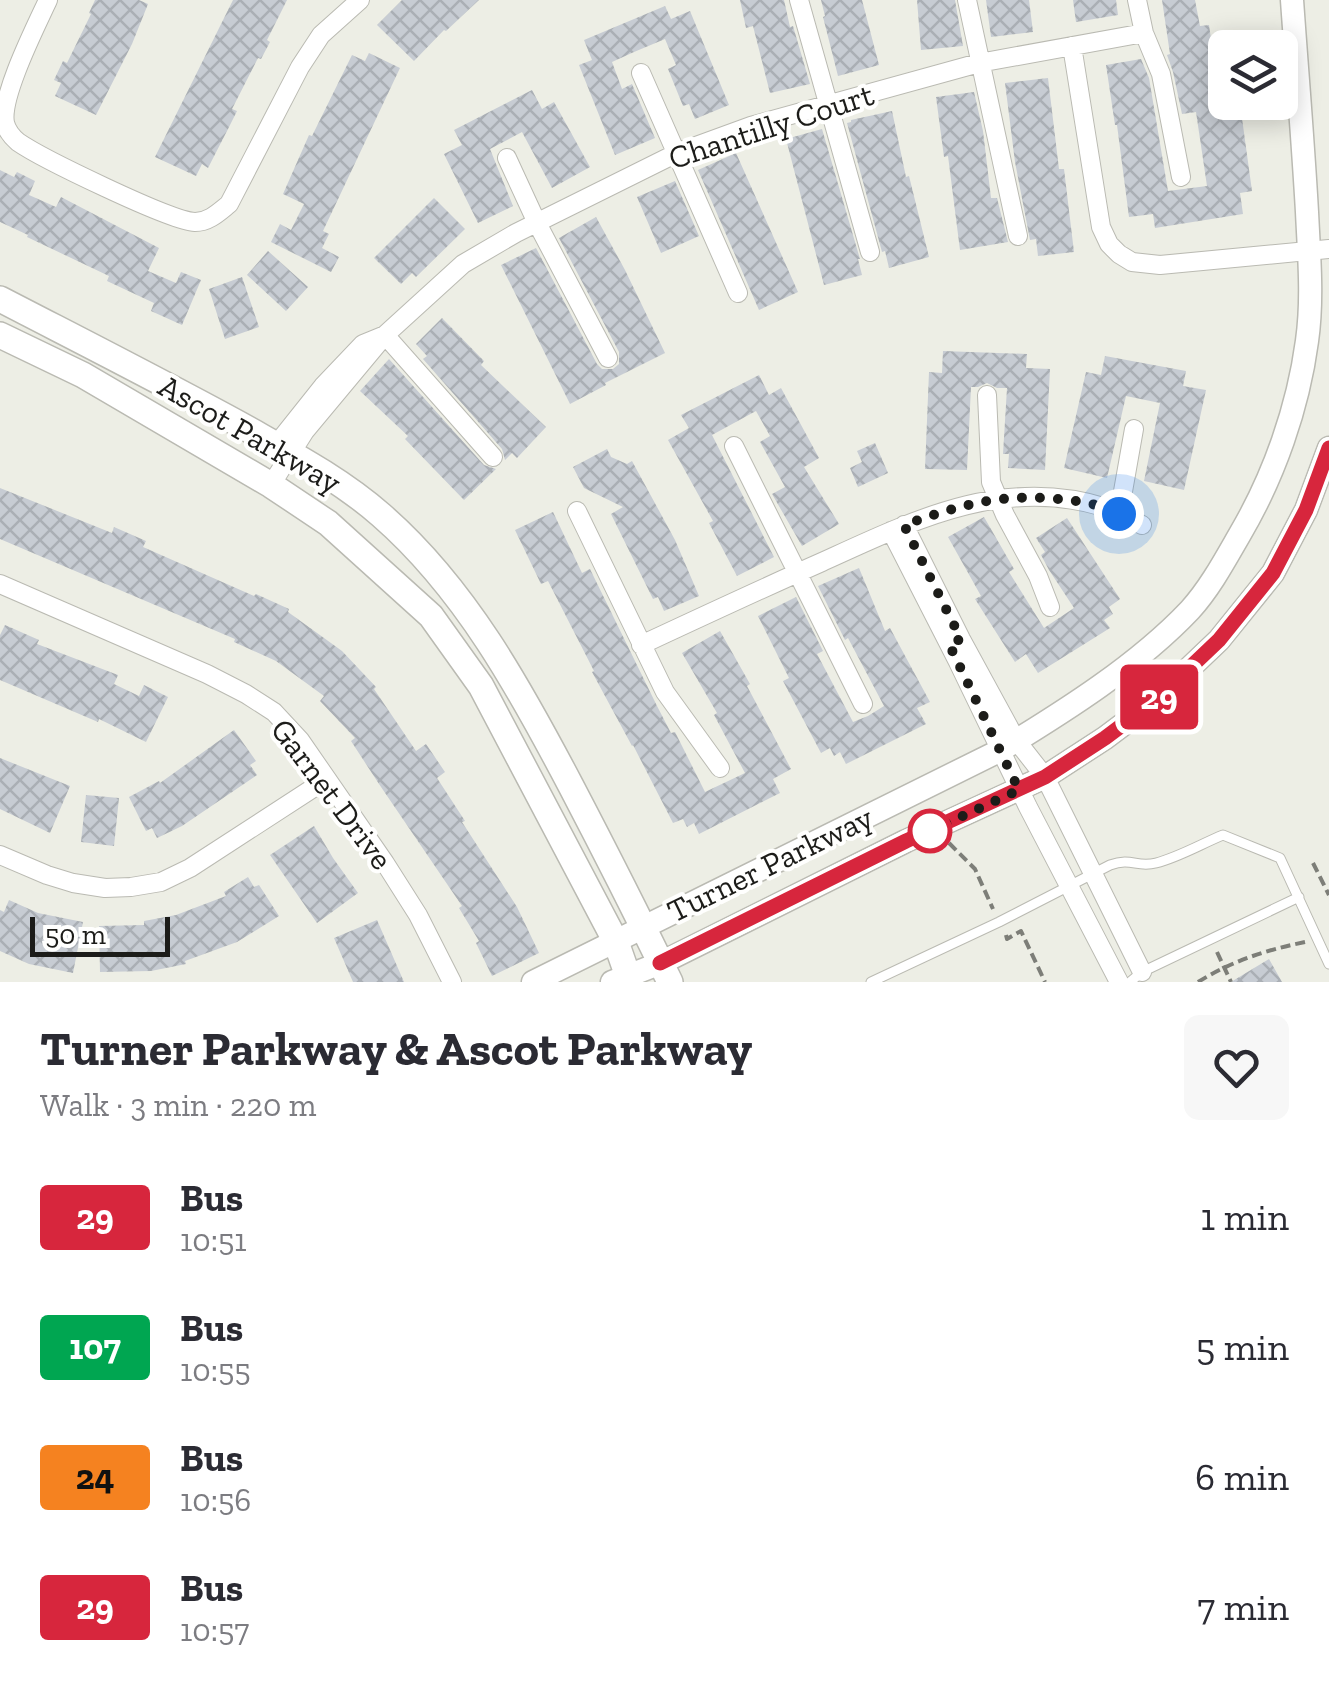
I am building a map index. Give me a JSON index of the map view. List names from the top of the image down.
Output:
{
  "streets": {
    "main road": ["Ascot Parkway"],
    "street": ["Chantilly Court", "Garnet Drive", "Turner Parkway"]
  },
  "crossings": [
    ["Chantilly Court", "Ascot Parkway"],
    ["Ascot Parkway", "Turner Parkway"]
  ],
  "lines": ["bus line 29"],
  "scale_bar": "50 m",
  "page": {
    "on_map": "29",
    "scale": "50 m",
    "heading": ["Turner Parkway & Ascot Parkway", "Walk · 3 min · 220 m"],
    "list": [
      {
        "mark": "29",
        "name": "Bus",
        "note": "10:51",
        "value": "1 min"
      },
      {
        "mark": "107",
        "name": "Bus",
        "note": "10:55",
        "value": "5 min"
      },
      {
        "mark": "24",
        "name": "Bus",
        "note": "10:56",
        "value": "6 min"
      },
      {
        "mark": "29",
        "name": "Bus",
        "note": "10:57",
        "value": "7 min"
      }
    ]
  }
}
